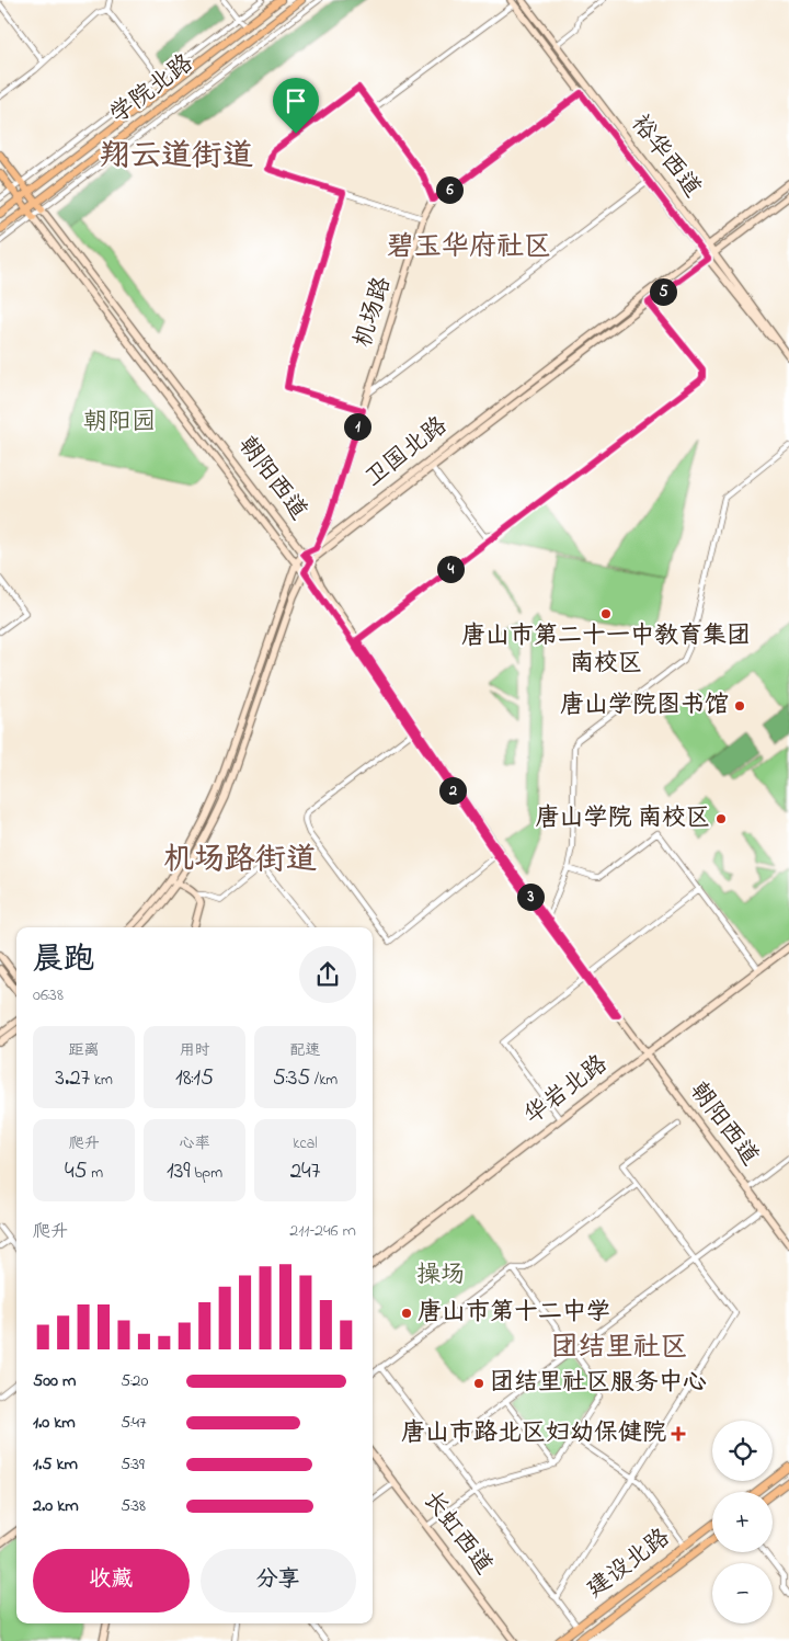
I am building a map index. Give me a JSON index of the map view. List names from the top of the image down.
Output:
{
  "streets": {
    "main road": [
      "学院北路",
      "裕华西道",
      "机场路",
      "卫国北路",
      "朝阳西道",
      "华岩北路",
      "长虹西道",
      "建设北路"
    ]
  },
  "crossings": [
    ["学院北路", "朝阳西道"],
    ["裕华西道", "卫国北路"],
    ["机场路", "卫国北路"],
    ["卫国北路", "朝阳西道"],
    ["朝阳西道", "华岩北路"]
  ],
  "districts": [
    "翔云道街道",
    "碧玉华府社区",
    "机场路街道",
    "团结里社区"
  ],
  "parks": ["朝阳园", "操场"],
  "places": {
    "other": [
      "唐山市第二十一中教育集团 南校区",
      "唐山学院图书馆",
      "唐山学院 南校区",
      "唐山市第十二中学",
      "团结里社区服务中心"
    ],
    "health": ["唐山市路北区妇幼保健院"]
  },
  "page": {
    "pins": [
      "6",
      "5",
      "1",
      "4",
      "2",
      "3"
    ],
    "heading": ["晨跑", "06:38"],
    "stats": [
      ["距离", "3.27 km"],
      ["用时", "18:15"],
      ["配速", "5:35 /km"],
      ["爬升", "45 m"],
      ["心率", "139 bpm"],
      ["kcal", "247"]
    ],
    "chart": ["爬升", "211–246 m"],
    "list": [
      {
        "name": "500 m",
        "note": "5:20"
      },
      {
        "name": "1.0 km",
        "note": "5:47"
      },
      {
        "name": "1.5 km",
        "note": "5:39"
      },
      {
        "name": "2.0 km",
        "note": "5:38"
      }
    ],
    "map_buttons": ["+", "−"],
    "buttons": ["收藏", "分享"]
  }
}
